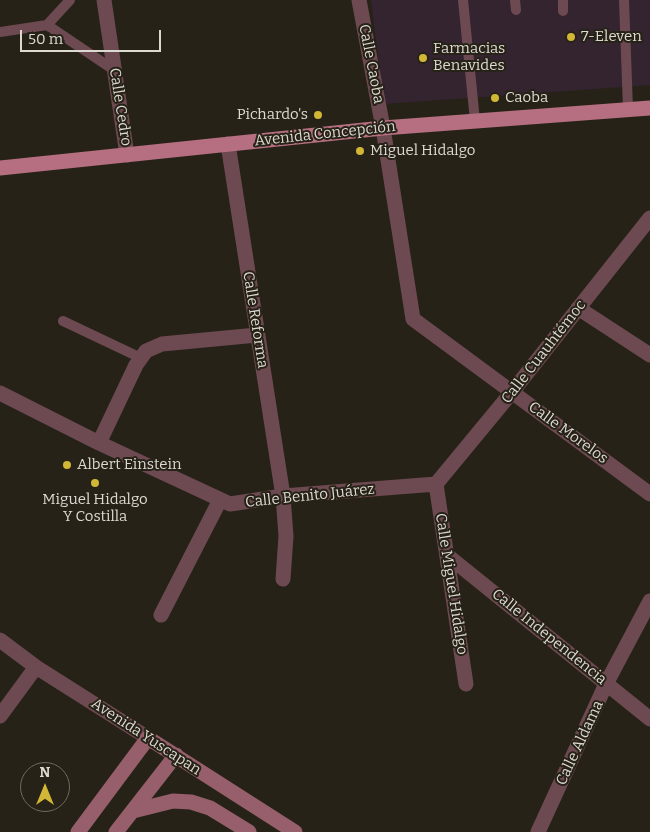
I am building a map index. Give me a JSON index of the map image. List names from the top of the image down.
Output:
{
  "streets": {
    "main road": ["Avenida Concepción"],
    "street": [
      "Calle Caoba",
      "Calle Cedro",
      "Calle Reforma",
      "Calle Cuauhtémoc",
      "Calle Morelos",
      "Calle Benito Juárez",
      "Calle Miguel Hidalgo",
      "Calle Independencia",
      "Avenida Yuscapan",
      "Calle Aldama"
    ]
  },
  "crossings": [
    ["Calle Caoba", "Avenida Concepción"],
    ["Calle Caoba", "Calle Morelos"],
    ["Calle Cedro", "Avenida Concepción"],
    ["Avenida Concepción", "Calle Reforma"],
    ["Avenida Concepción", "Calle Morelos"],
    ["Calle Reforma", "Calle Benito Juárez"],
    ["Calle Cuauhtémoc", "Calle Morelos"],
    ["Calle Cuauhtémoc", "Calle Benito Juárez"],
    ["Calle Cuauhtémoc", "Calle Miguel Hidalgo"],
    ["Calle Benito Juárez", "Calle Miguel Hidalgo"],
    ["Calle Miguel Hidalgo", "Calle Independencia"],
    ["Calle Independencia", "Calle Aldama"]
  ],
  "places": [
    "7-Eleven",
    "Farmacias Benavides",
    "Caoba",
    "Pichardo's",
    "Miguel Hidalgo",
    "Albert Einstein",
    "Miguel Hidalgo Y Costilla"
  ],
  "scale_bar": "50 m",
  "north": "top"
}
